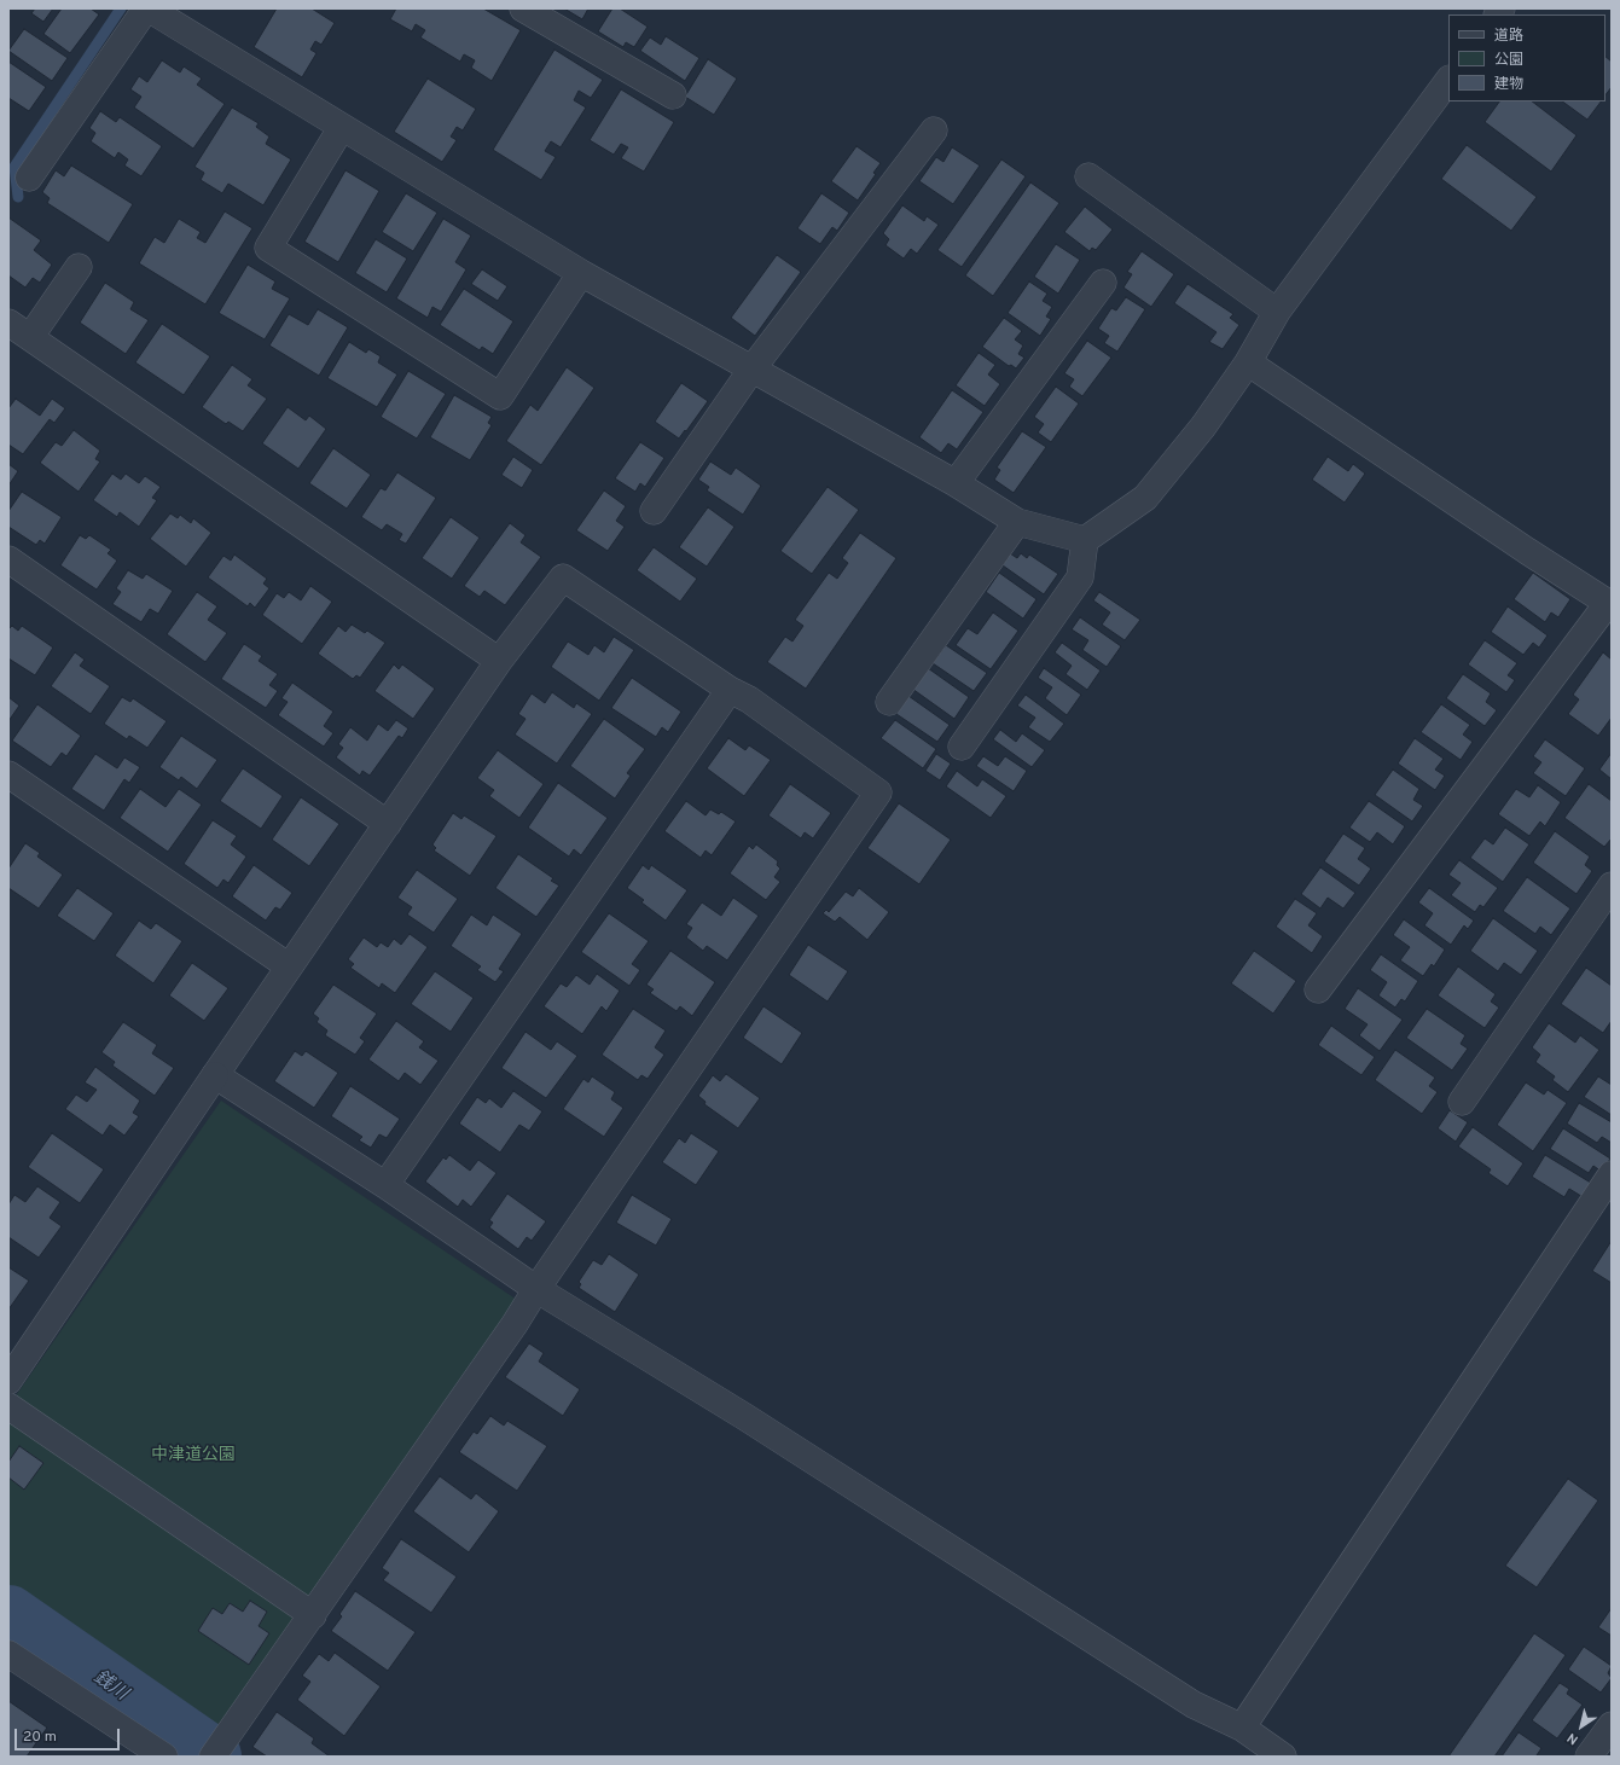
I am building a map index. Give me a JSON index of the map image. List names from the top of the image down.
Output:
{
  "water": ["銭川"],
  "parks": ["中津道公園"],
  "legend": ["道路", "公園", "建物"],
  "scale_bar": "20 m",
  "north": "bottom left"
}
